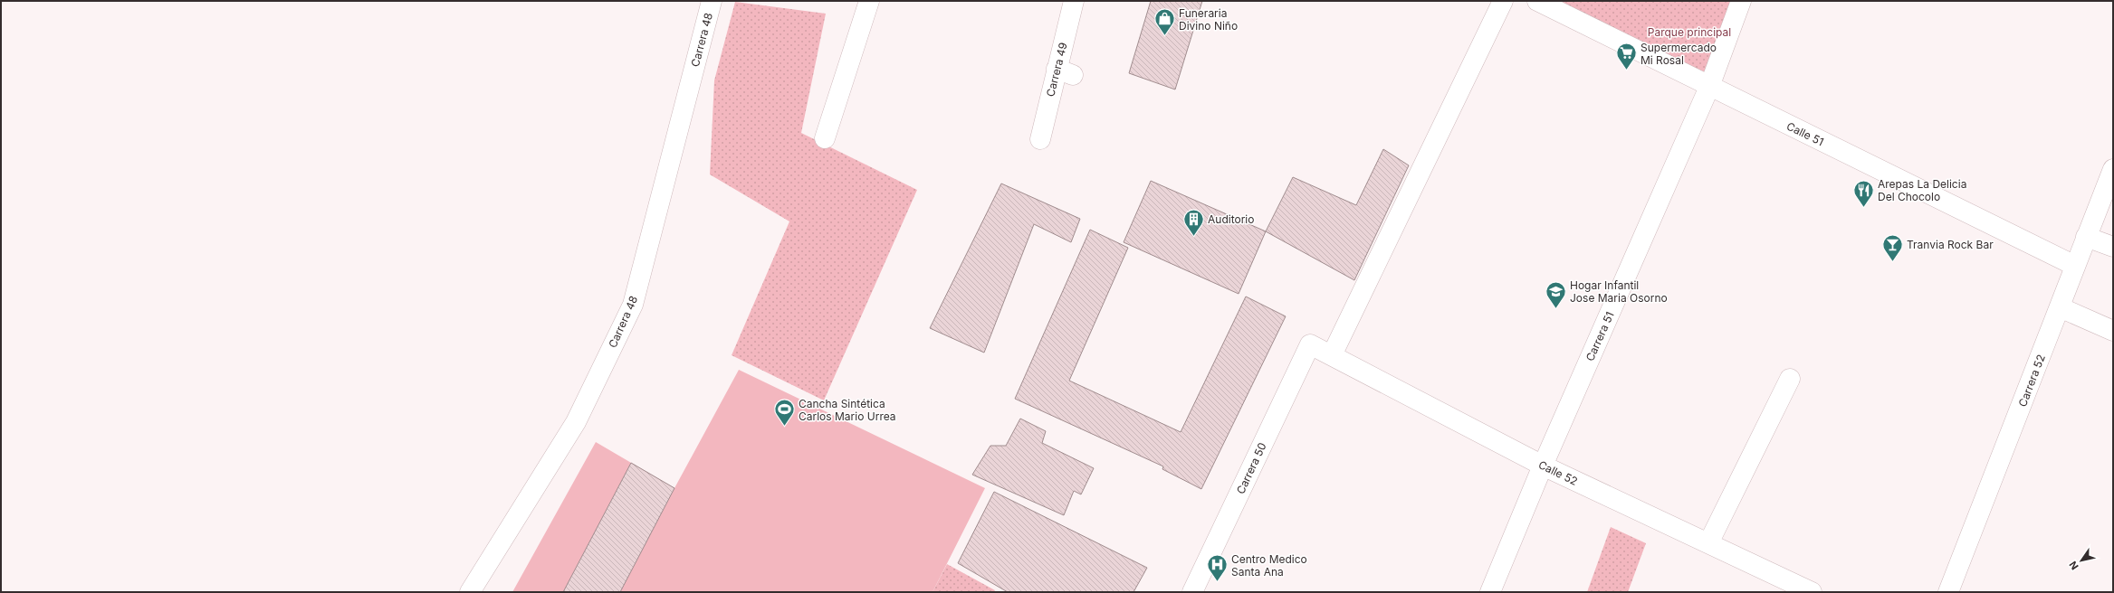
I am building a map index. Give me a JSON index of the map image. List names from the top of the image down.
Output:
{
  "streets": {
    "street": [
      "Carrera 48",
      "Carrera 49",
      "Calle 51",
      "Carrera 51",
      "Carrera 52",
      "Carrera 50",
      "Calle 52"
    ]
  },
  "crossings": [
    ["Calle 51", "Carrera 51"],
    ["Calle 51", "Carrera 52"],
    ["Carrera 51", "Calle 52"],
    ["Carrera 50", "Calle 52"]
  ],
  "parks": ["Parque principal"],
  "places": {
    "shop": ["Funeraria Divino Niño"],
    "supermarket": ["Supermercado Mi Rosal"],
    "restaurant": ["Arepas La Delicia Del Chocolo"],
    "building": ["Auditorio"],
    "bar": ["Tranvia Rock Bar"],
    "school or university": ["Hogar Infantil Jose Maria Osorno"],
    "sports": ["Cancha Sintética Carlos Mario Urrea"],
    "hospital": ["Centro Medico Santa Ana"]
  },
  "north": "bottom left"
}
